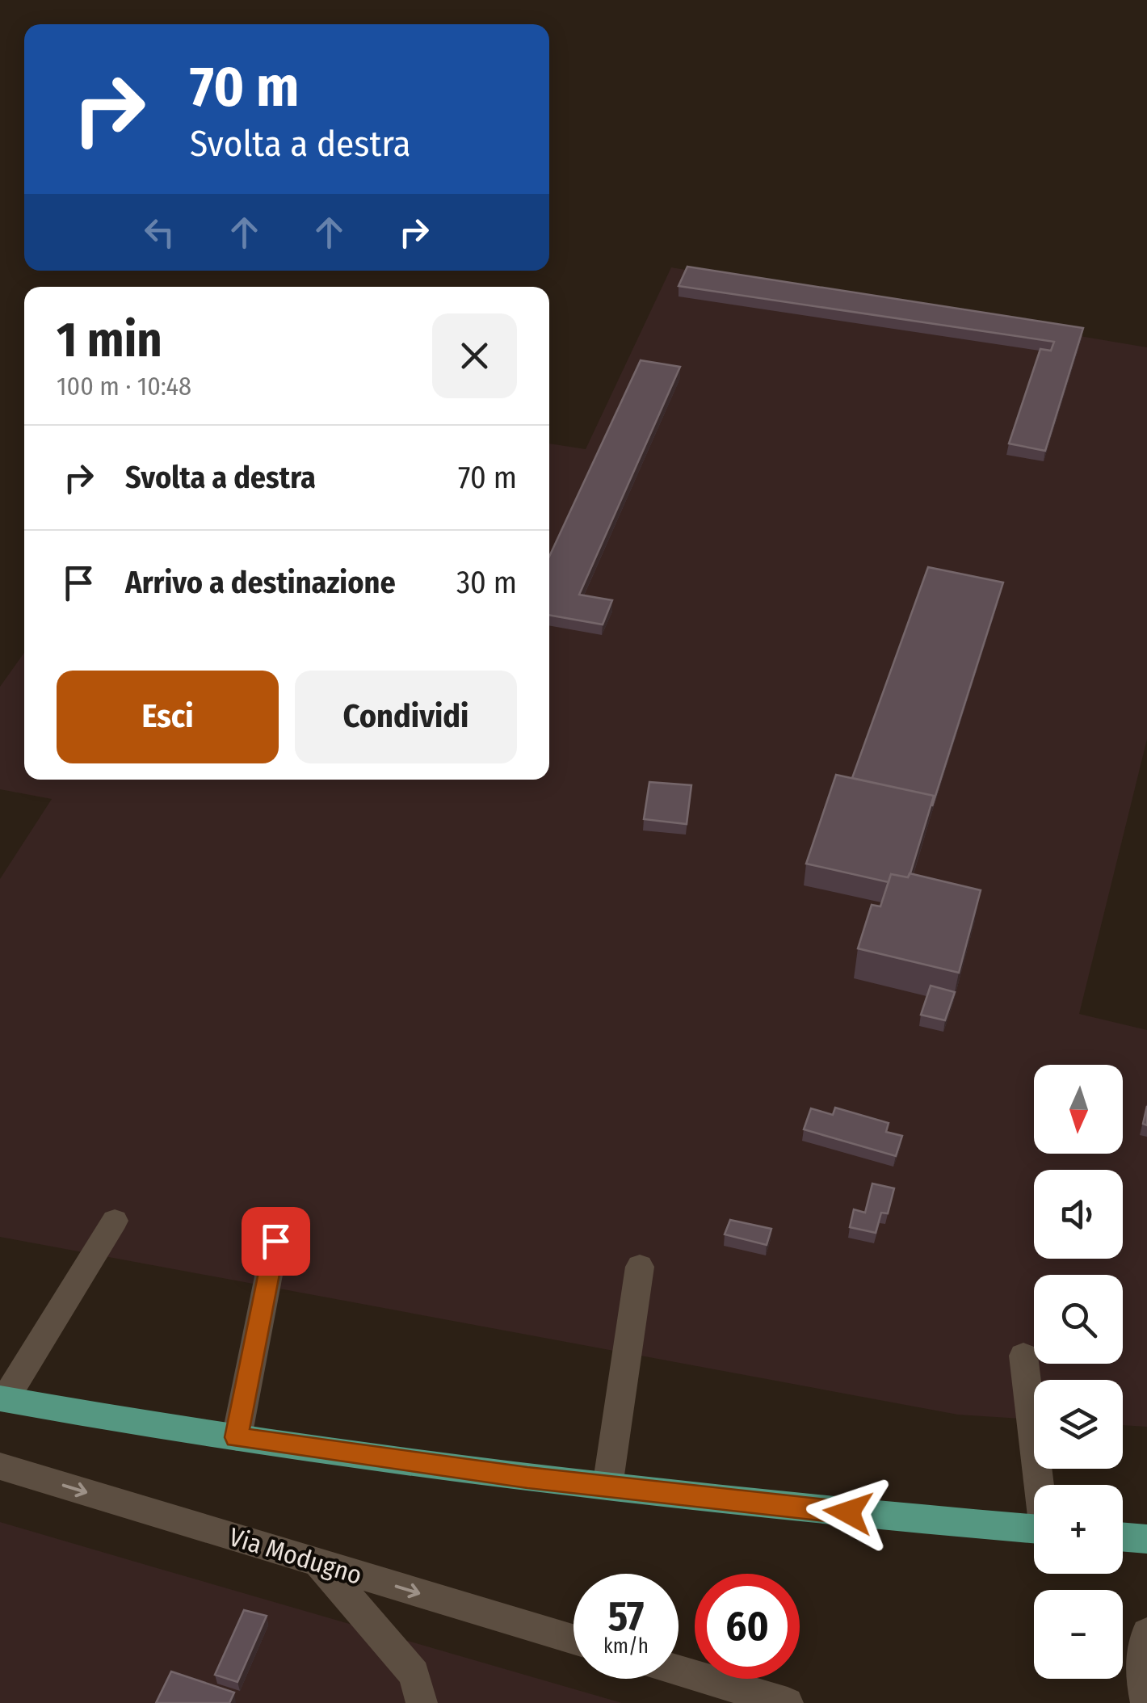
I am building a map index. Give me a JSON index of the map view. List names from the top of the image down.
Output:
{
  "streets": {
    "street": ["Via Modugno"]
  },
  "one_way": ["Via Modugno"],
  "north": "bottom",
  "page": {
    "turn": ["70 m", "Svolta a destra"],
    "heading": ["1 min", "100 m · 10:48"],
    "list": [
      {
        "name": "Svolta a destra",
        "value": "70 m"
      },
      {
        "name": "Arrivo a destinazione",
        "value": "30 m"
      }
    ],
    "buttons": ["Esci", "Condividi"],
    "map_buttons": ["+", "−"],
    "speed": "57 km/h",
    "limit": "60"
  }
}
